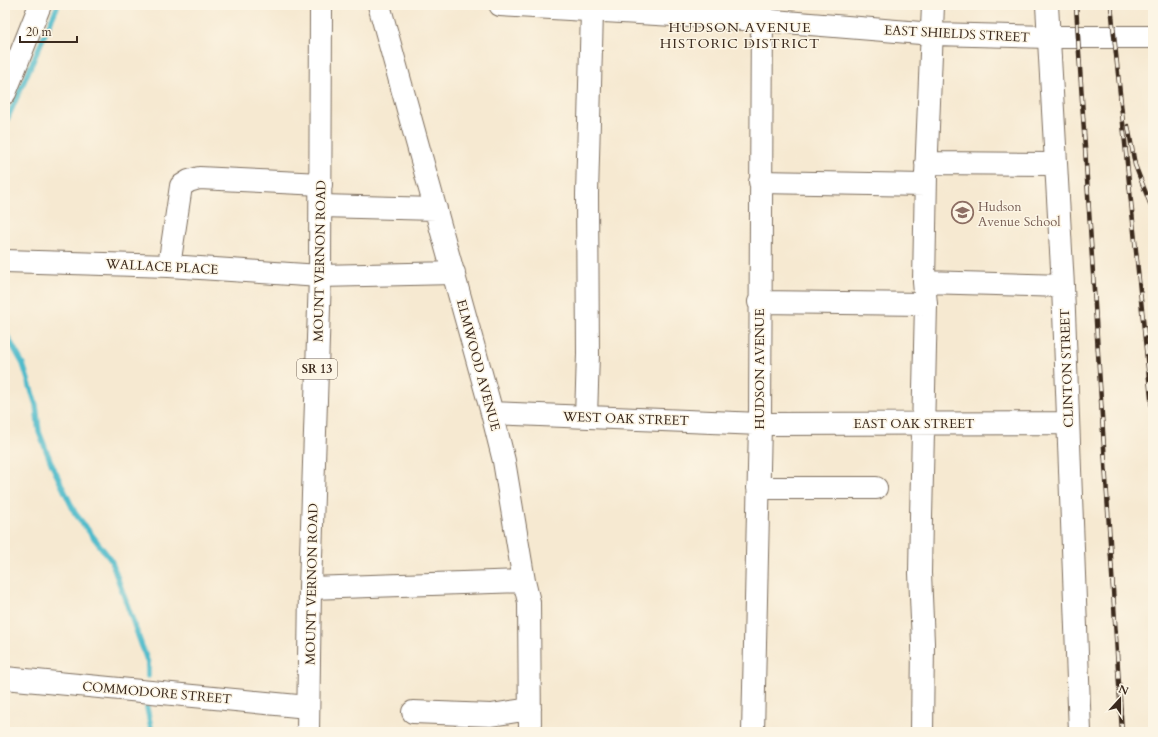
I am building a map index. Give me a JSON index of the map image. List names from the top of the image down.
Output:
{
  "streets": {
    "main road": [
      "EAST SHIELDS STREET",
      "MOUNT VERNON ROAD",
      "WALLACE PLACE",
      "ELMWOOD AVENUE",
      "CLINTON STREET",
      "SR 13",
      "HUDSON AVENUE",
      "WEST OAK STREET",
      "EAST OAK STREET",
      "COMMODORE STREET"
    ]
  },
  "crossings": [
    ["EAST SHIELDS STREET", "CLINTON STREET"],
    ["EAST SHIELDS STREET", "HUDSON AVENUE"],
    ["MOUNT VERNON ROAD", "WALLACE PLACE"],
    ["MOUNT VERNON ROAD", "COMMODORE STREET"],
    ["WALLACE PLACE", "ELMWOOD AVENUE"],
    ["ELMWOOD AVENUE", "WEST OAK STREET"],
    ["CLINTON STREET", "EAST OAK STREET"],
    ["HUDSON AVENUE", "WEST OAK STREET"],
    ["HUDSON AVENUE", "EAST OAK STREET"],
    ["WEST OAK STREET", "EAST OAK STREET"]
  ],
  "districts": ["HUDSON AVENUE HISTORIC DISTRICT"],
  "places": {
    "school or university": ["Hudson Avenue School"]
  },
  "scale_bar": "20 m",
  "north": "top"
}
